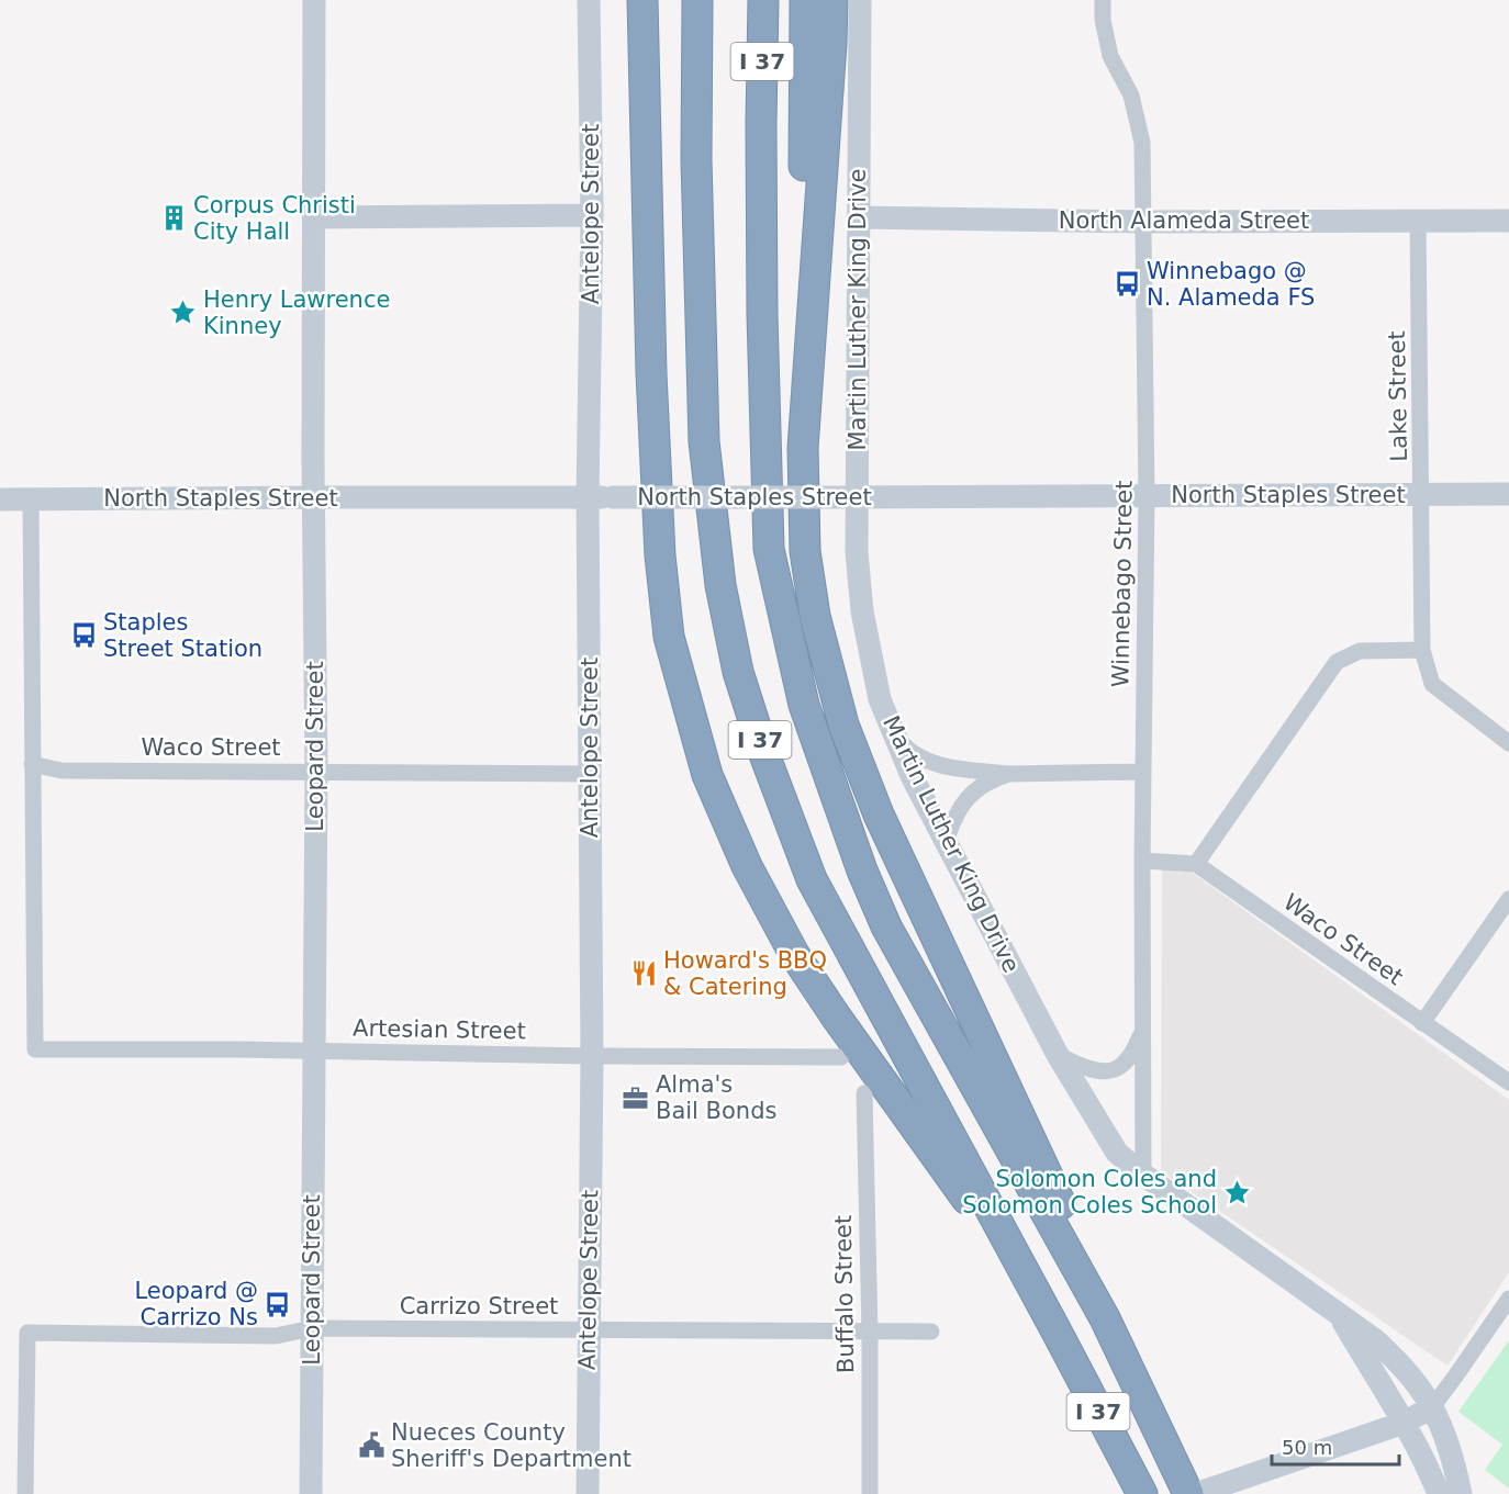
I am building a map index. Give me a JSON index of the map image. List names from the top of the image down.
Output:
{
  "streets": {
    "highway": ["I 37"],
    "main road": [
      "Antelope Street",
      "North Alameda Street",
      "Martin Luther King Drive",
      "North Staples Street",
      "Leopard Street"
    ],
    "street": [
      "Lake Street",
      "Winnebago Street",
      "Waco Street",
      "Artesian Street",
      "Buffalo Street",
      "Carrizo Street"
    ]
  },
  "crossings": [
    ["Antelope Street", "North Staples Street"],
    ["Antelope Street", "Waco Street"],
    ["Antelope Street", "Artesian Street"],
    ["Antelope Street", "Carrizo Street"],
    ["North Alameda Street", "Martin Luther King Drive"],
    ["North Alameda Street", "Lake Street"],
    ["North Alameda Street", "Winnebago Street"],
    ["Martin Luther King Drive", "North Staples Street"],
    ["Martin Luther King Drive", "Winnebago Street"],
    ["Lake Street", "North Staples Street"],
    ["North Staples Street", "Winnebago Street"],
    ["North Staples Street", "Leopard Street"],
    ["Leopard Street", "Waco Street"],
    ["Leopard Street", "Artesian Street"],
    ["Leopard Street", "Carrizo Street"],
    ["Waco Street", "Artesian Street"],
    ["Buffalo Street", "Carrizo Street"]
  ],
  "places": {
    "building": ["Corpus Christi City Hall"],
    "bus stop": ["Winnebago @ N. Alameda FS", "Staples Street Station", "Leopard @ Carrizo Ns"],
    "place": ["Henry Lawrence Kinney", "Solomon Coles and Solomon Coles School"],
    "restaurant": ["Howard's BBQ & Catering"],
    "office": ["Alma's Bail Bonds"],
    "public building": ["Nueces County Sheriff's Department"]
  },
  "scale_bar": "50 m"
}
